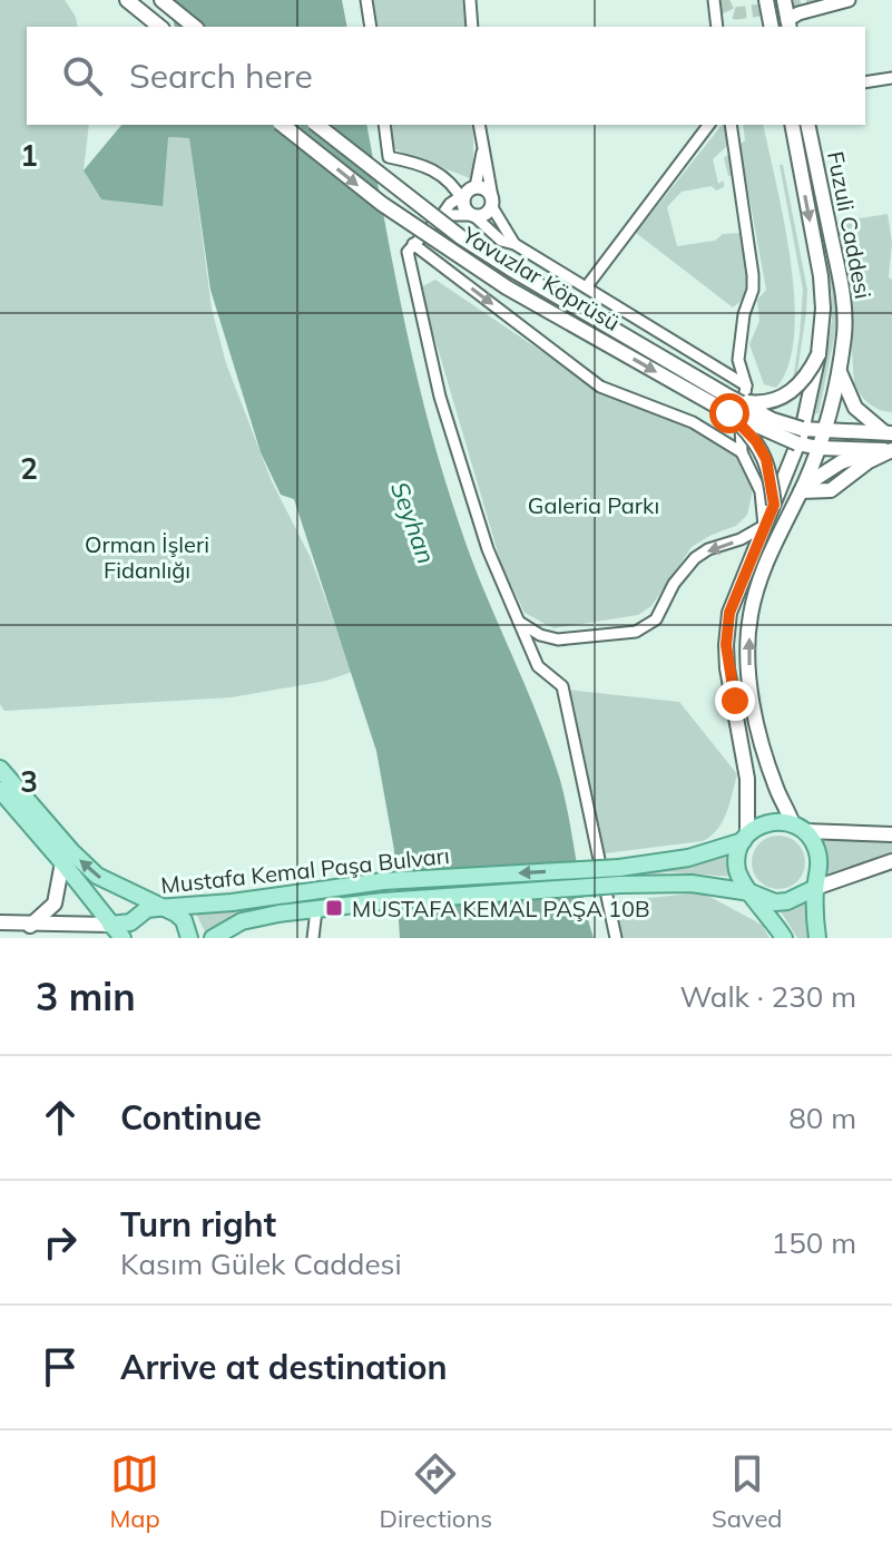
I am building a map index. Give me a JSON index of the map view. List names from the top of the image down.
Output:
{
  "streets": {
    "main road": ["Fuzuli Caddesi", "Yavuzlar Köprüsü", "Mustafa Kemal Paşa Bulvarı"]
  },
  "crossings": [
    ["Fuzuli Caddesi", "Yavuzlar Köprüsü"]
  ],
  "water": ["Seyhan"],
  "parks": ["Galeria Parkı", "Orman İşleri Fidanlığı"],
  "places": {
    "transit": ["MUSTAFA KEMAL PAŞA 10B"]
  },
  "page": {
    "search": "Search here",
    "heading": ["3 min", "Walk · 230 m"],
    "list": [
      ["Continue", "80 m"],
      ["Turn right", "Kasım Gülek Caddesi", "150 m"],
      "Arrive at destination"
    ],
    "nav": ["Map", "Directions", "Saved"]
  },
  "grid": {
    "rows": ["1", "2", "3"]
  }
}
